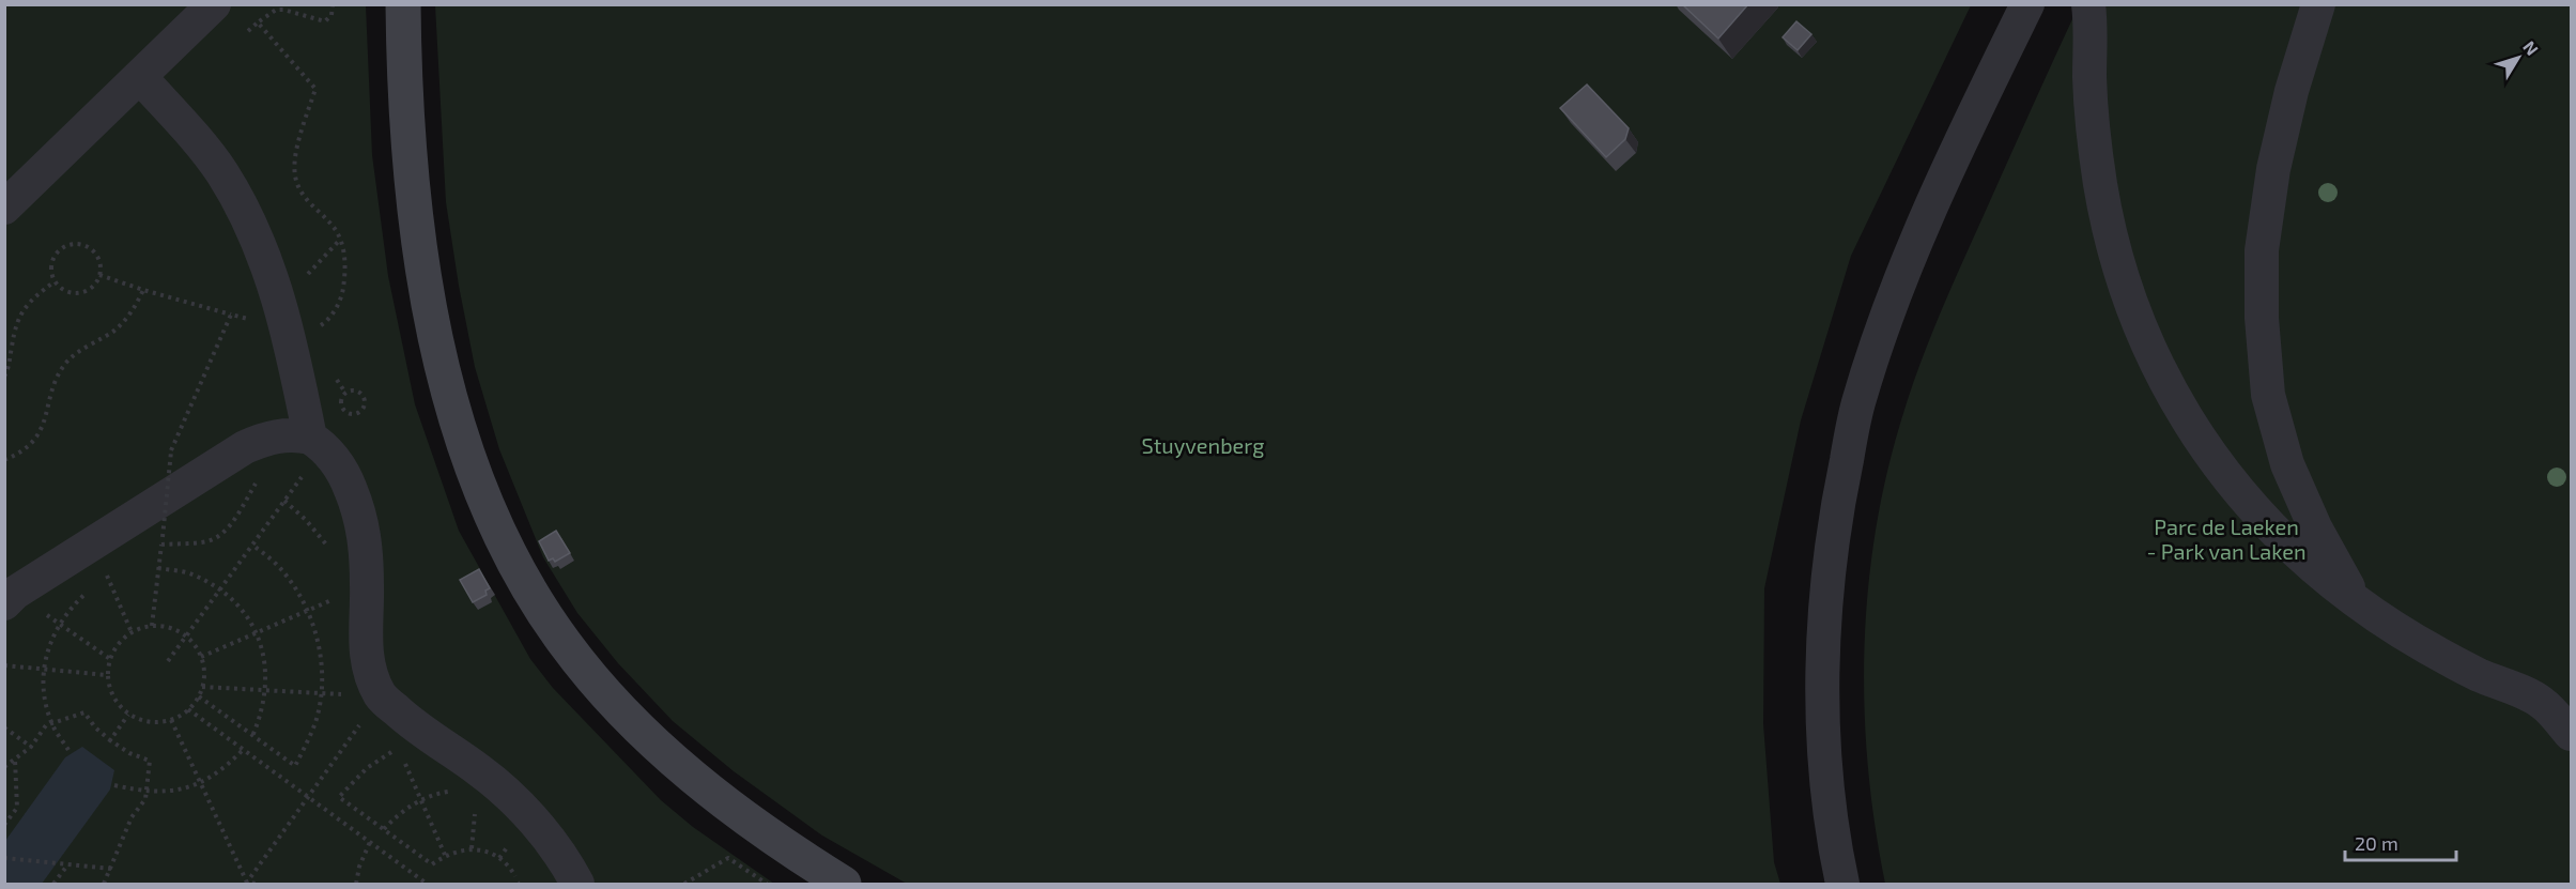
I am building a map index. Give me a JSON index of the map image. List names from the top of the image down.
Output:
{
  "parks": ["Stuyvenberg", "Parc de Laeken - Park van Laken"],
  "scale_bar": "20 m",
  "north": "top right"
}
